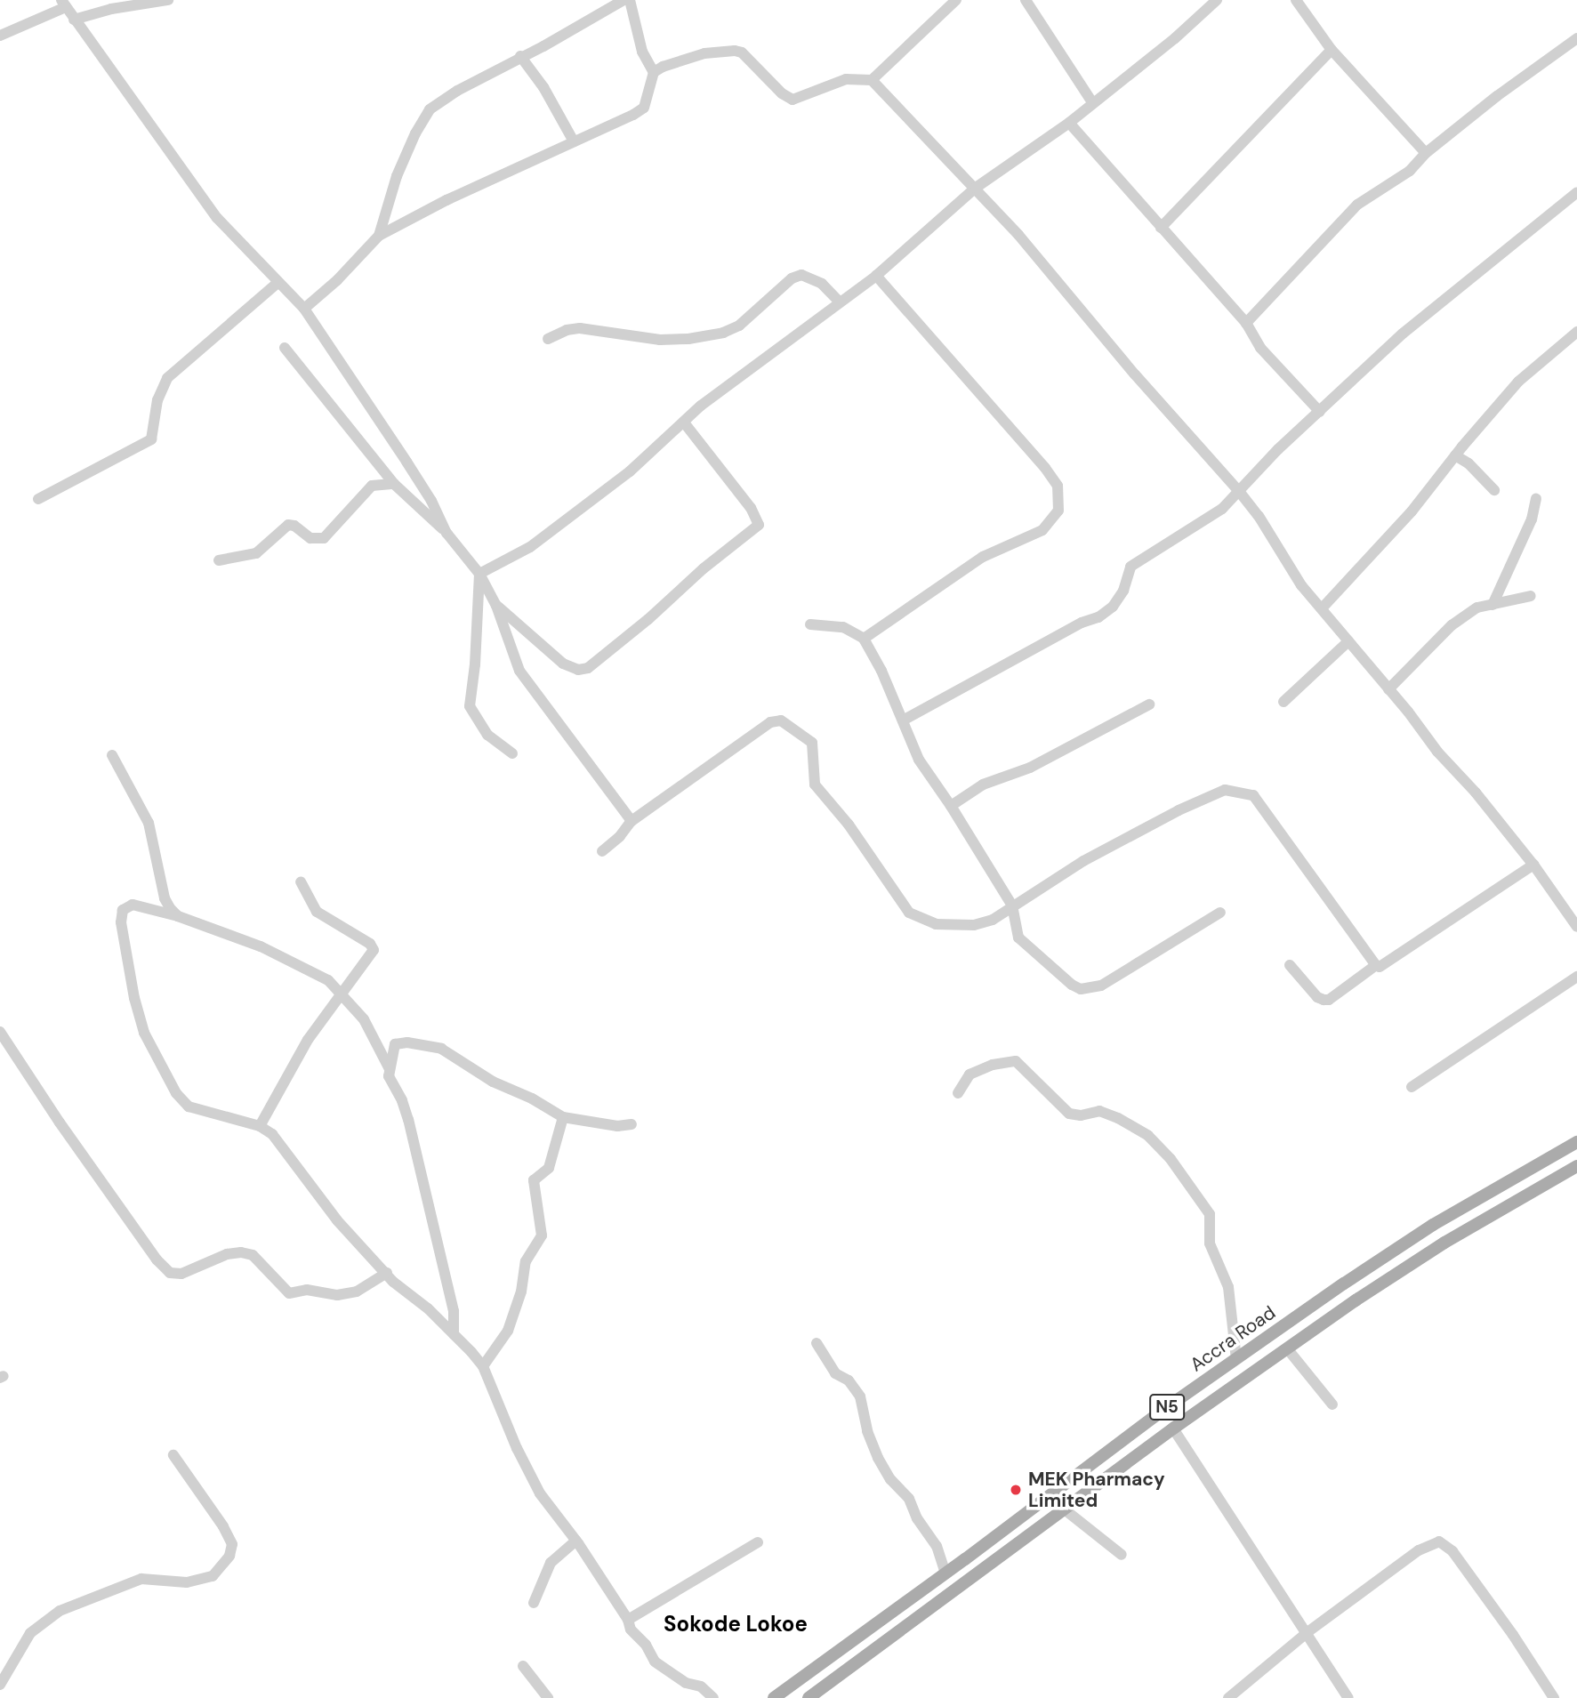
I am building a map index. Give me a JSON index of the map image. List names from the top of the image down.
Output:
{
  "streets": {
    "main road": ["Accra Road", "N5"]
  },
  "districts": ["Sokode Lokoe"],
  "places": ["MEK Pharmacy Limited"]
}
